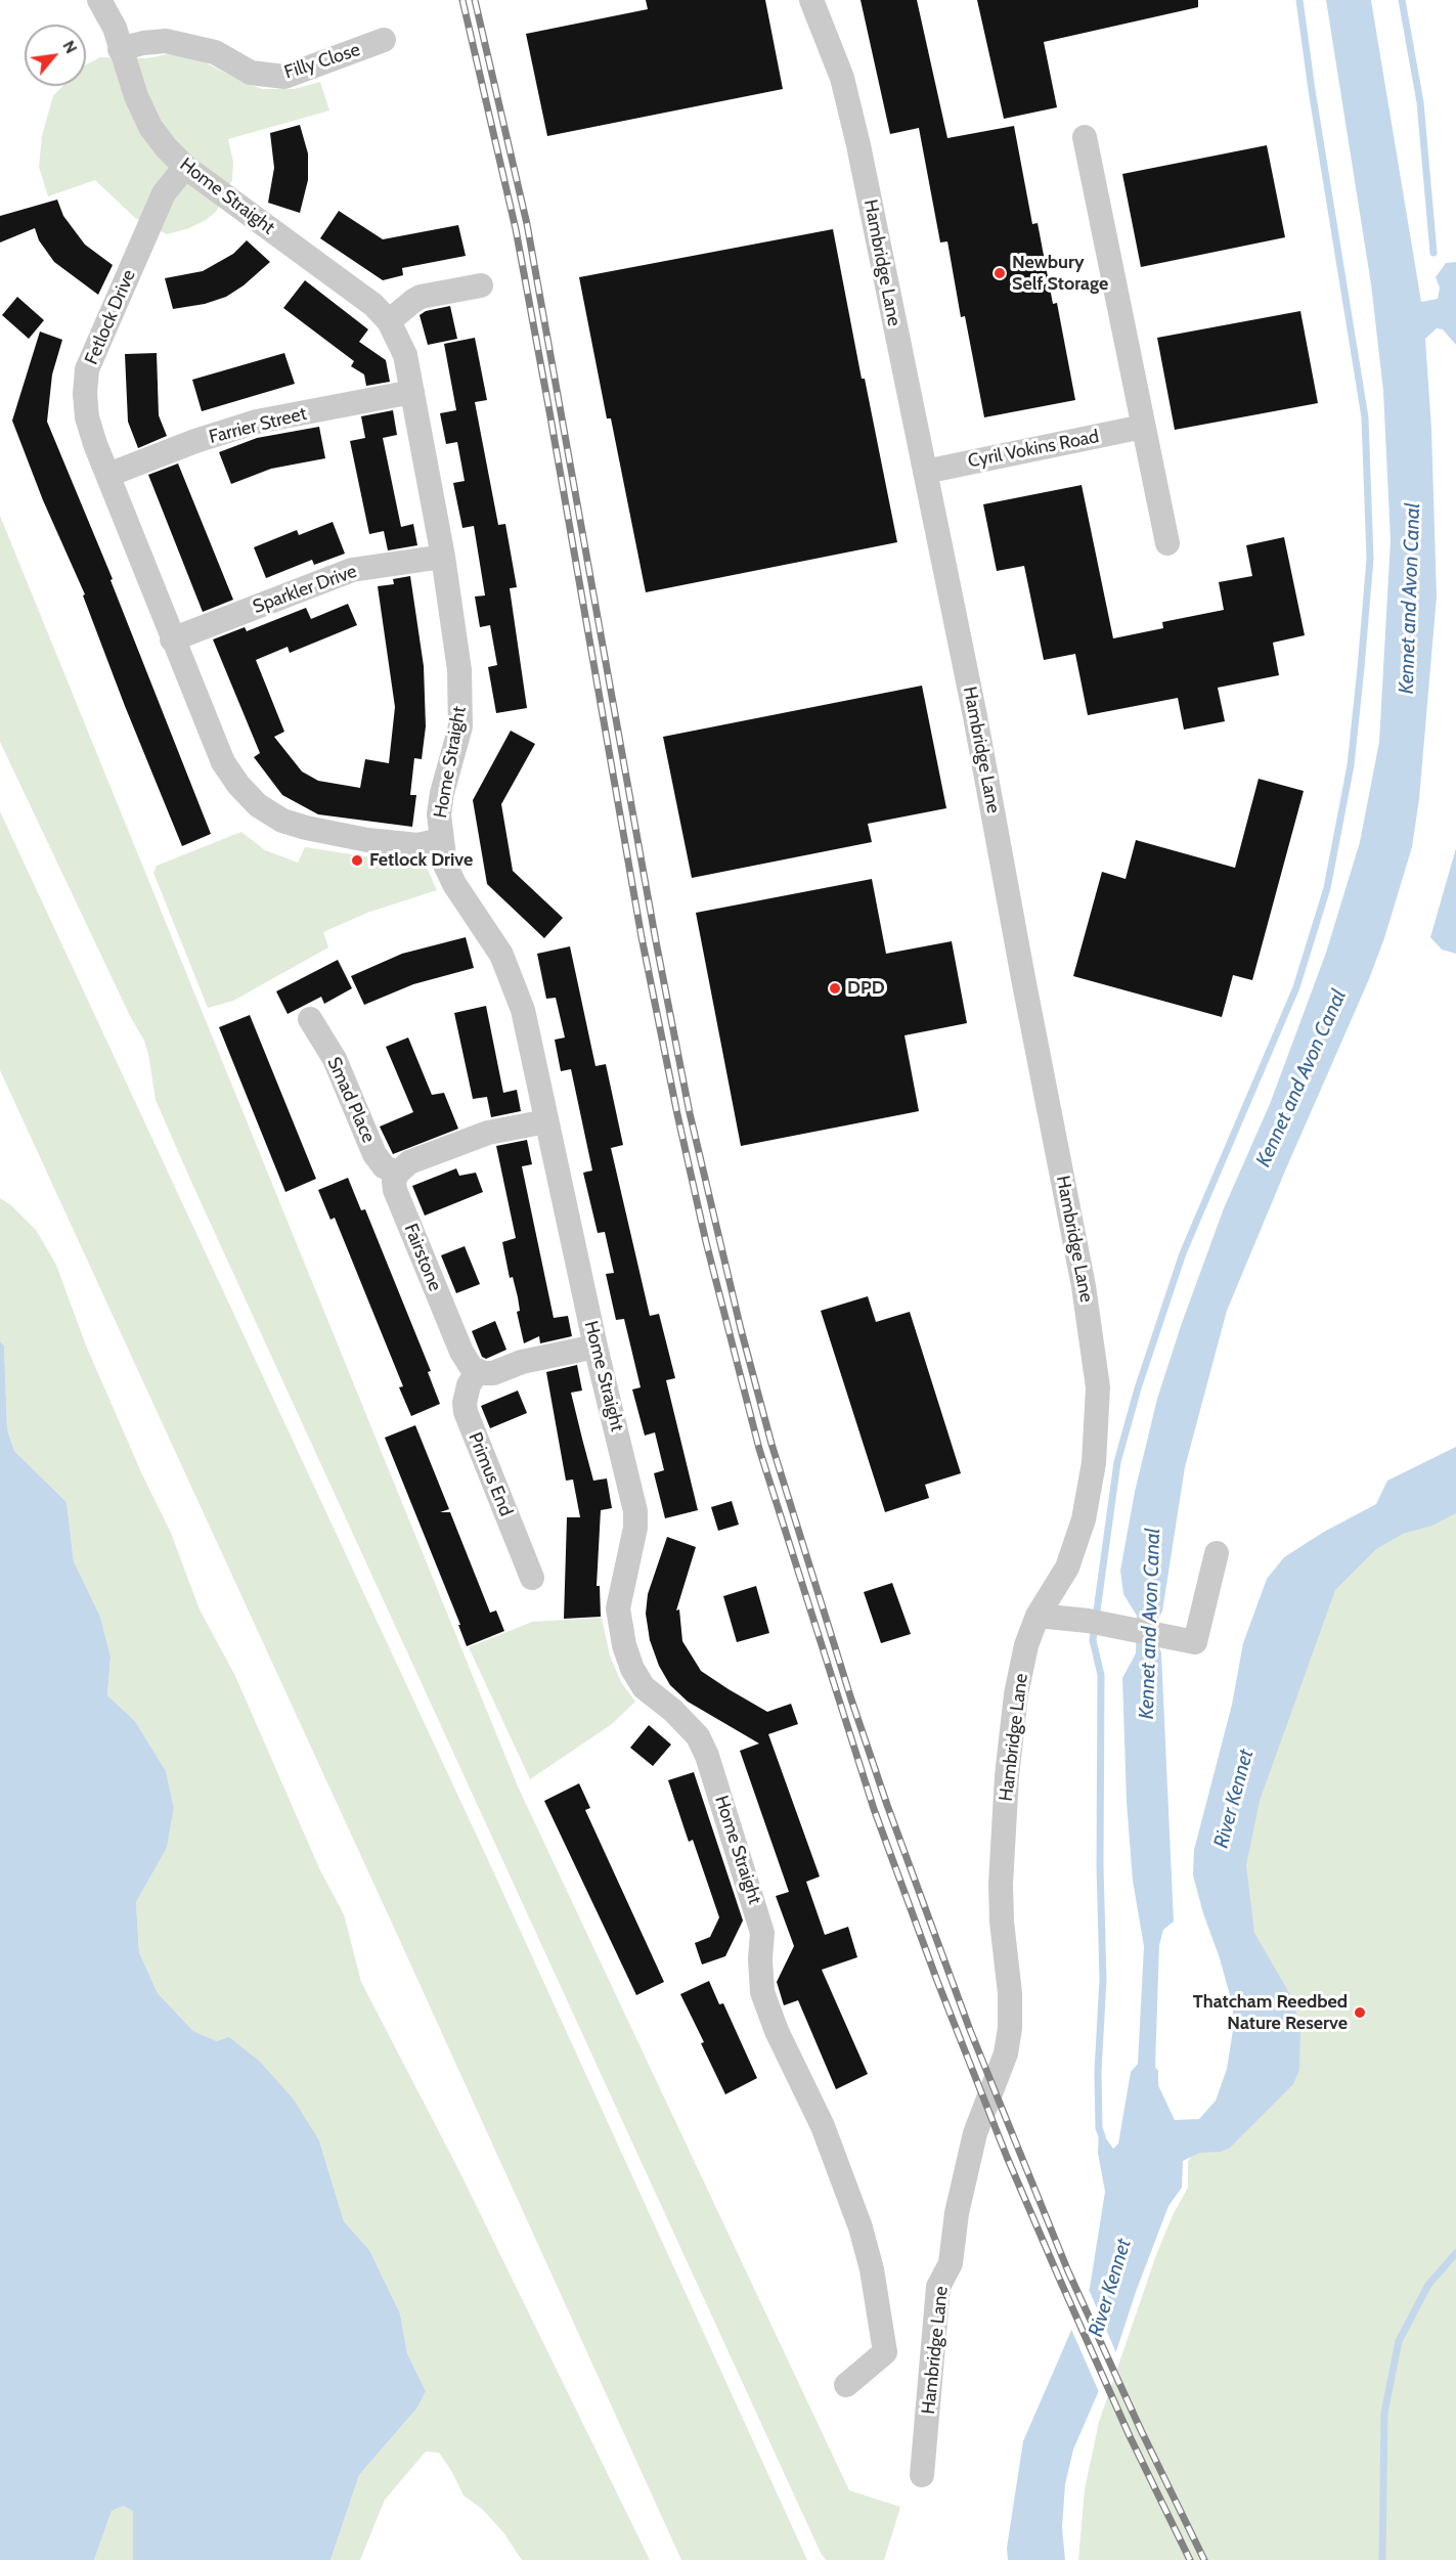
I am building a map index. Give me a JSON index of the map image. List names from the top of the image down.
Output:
{
  "streets": {
    "street": [
      "Filly Close",
      "Home Straight",
      "Hambridge Lane",
      "Fetlock Drive",
      "Farrier Street",
      "Cyril Vokins Road",
      "Sparkler Drive",
      "Smad Place",
      "Fairstone",
      "Primus End"
    ]
  },
  "crossings": [
    ["Filly Close", "Home Straight"],
    ["Home Straight", "Fetlock Drive"],
    ["Home Straight", "Farrier Street"],
    ["Home Straight", "Sparkler Drive"],
    ["Hambridge Lane", "Cyril Vokins Road"],
    ["Fetlock Drive", "Farrier Street"],
    ["Fetlock Drive", "Sparkler Drive"],
    ["Smad Place", "Fairstone"],
    ["Fairstone", "Primus End"]
  ],
  "water": ["Kennet and Avon Canal", "River Kennet"],
  "places": [
    "Newbury Self Storage",
    "Fetlock Drive",
    "DPD",
    "Thatcham Reedbed Nature Reserve"
  ],
  "north": "top right"
}
